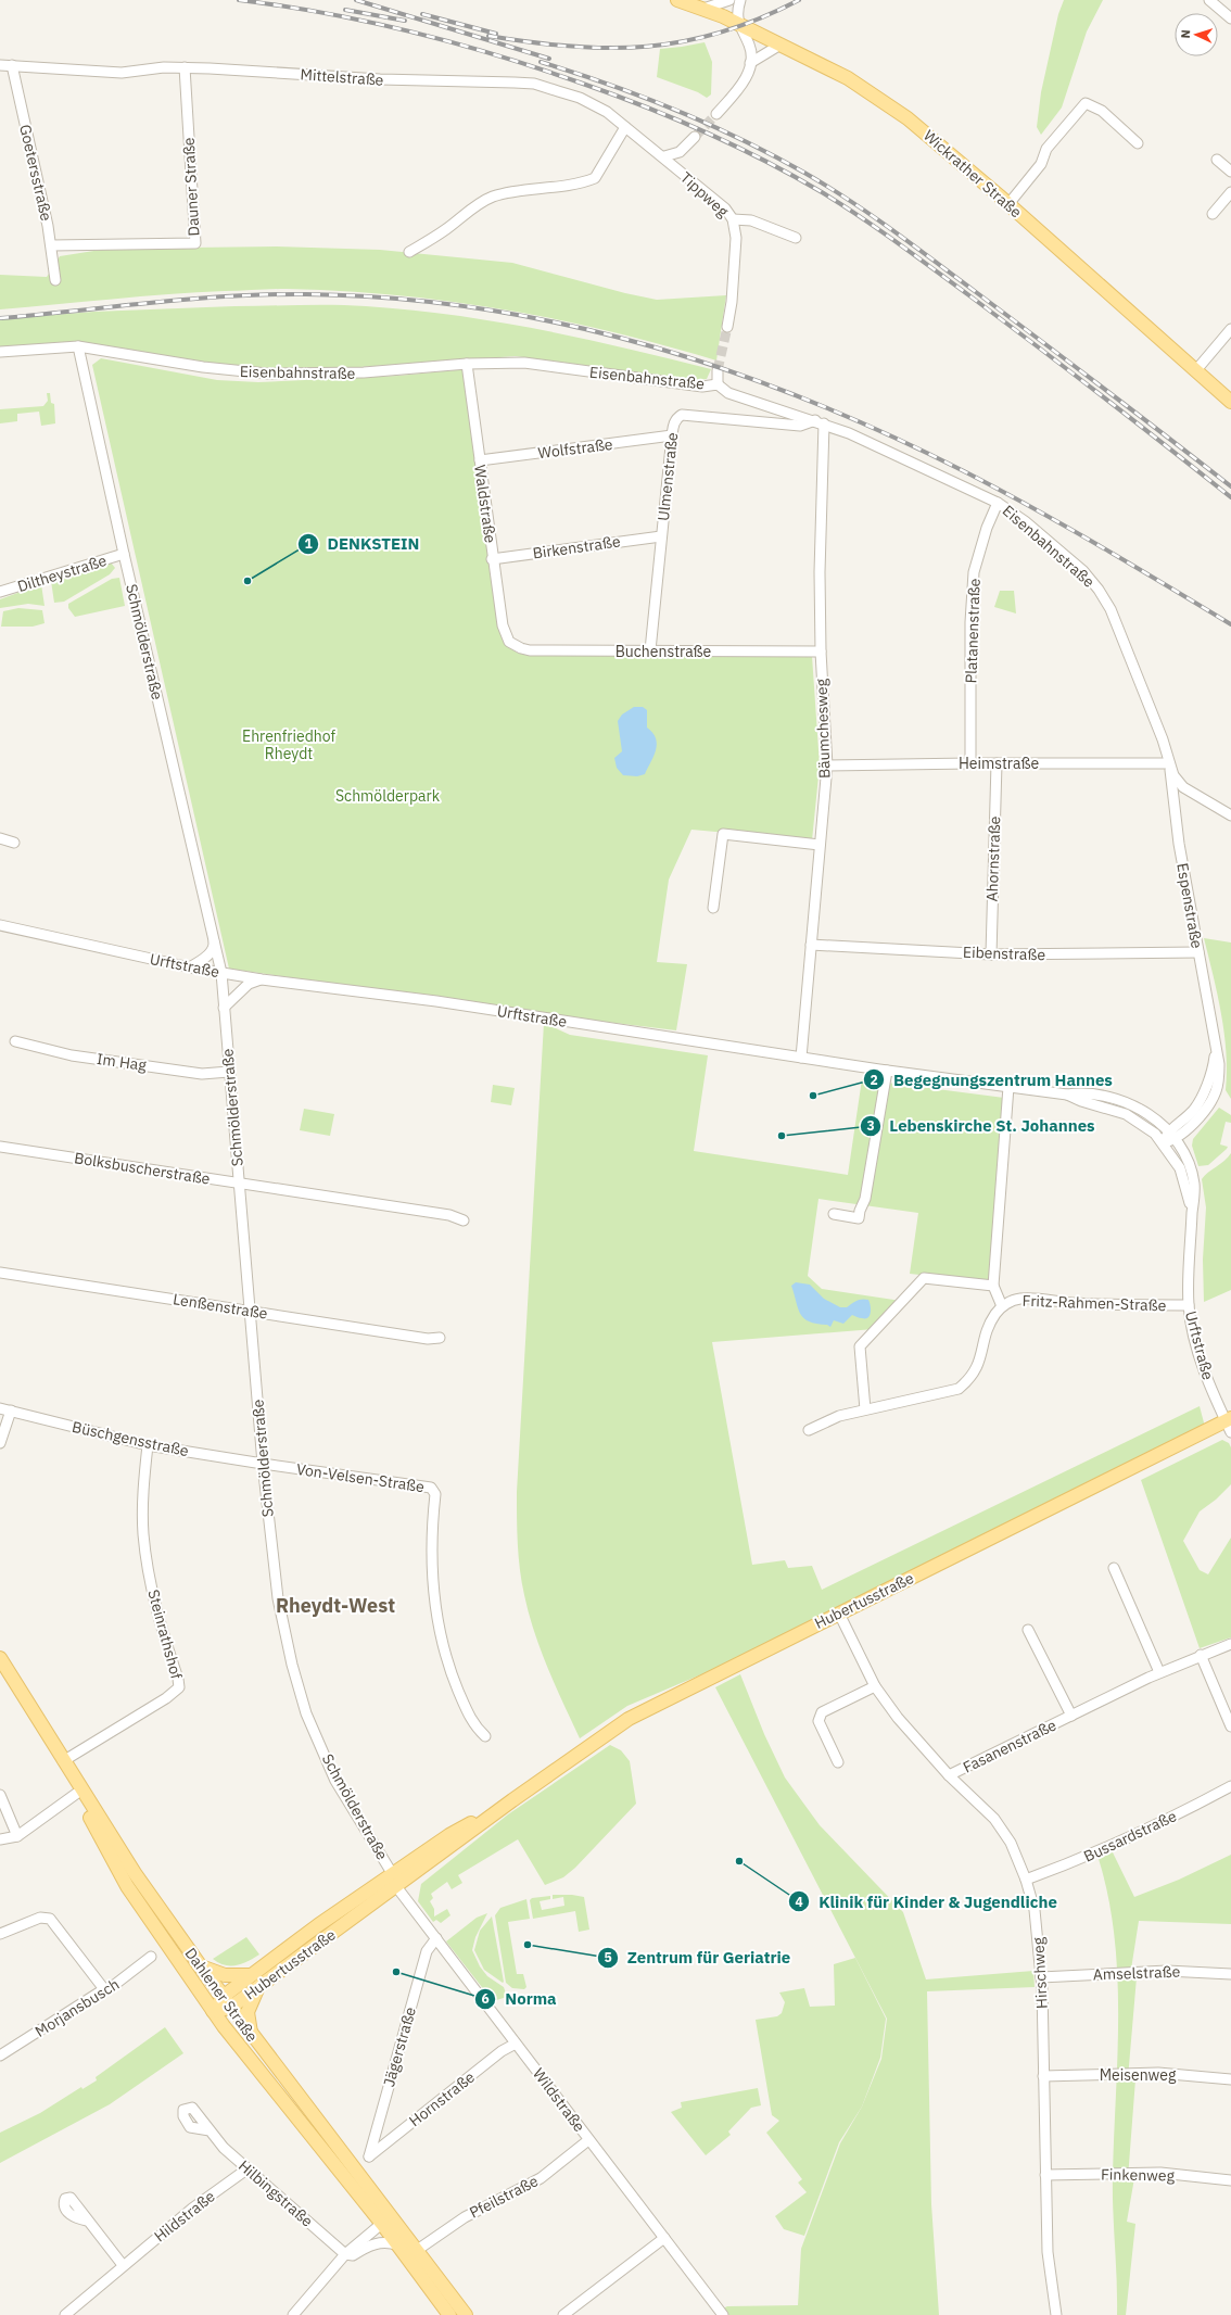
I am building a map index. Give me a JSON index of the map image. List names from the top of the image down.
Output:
{
  "streets": {
    "main road": ["Wickrather Straße", "Hubertusstraße", "Dahlener Straße"],
    "street": [
      "Mittelstraße",
      "Goetersstraße",
      "Dauner Straße",
      "Tippweg",
      "Eisenbahnstraße",
      "Wolfstraße",
      "Ulmenstraße",
      "Waldstraße",
      "Birkenstraße",
      "Diltheystraße",
      "Platanenstraße",
      "Schmölderstraße",
      "Buchenstraße",
      "Bäumchesweg",
      "Heimstraße",
      "Ahornstraße",
      "Espenstraße",
      "Eibenstraße",
      "Urftstraße",
      "Im Hag",
      "Bolksbuscherstraße",
      "Fritz-Rahmen-Straße",
      "Lenßenstraße",
      "Büschgensstraße",
      "Von-Velsen-Straße",
      "Steinrathshof",
      "Fasanenstraße",
      "Bussardstraße",
      "Hirschweg",
      "Amselstraße",
      "Morjansbusch",
      "Jägerstraße",
      "Meisenweg",
      "Hornstraße",
      "Wildstraße",
      "Finkenweg",
      "Hilbingstraße",
      "Pfeilstraße",
      "Hildstraße"
    ]
  },
  "crossings": [
    ["Mittelstraße", "Goetersstraße"],
    ["Mittelstraße", "Dauner Straße"],
    ["Mittelstraße", "Tippweg"],
    ["Goetersstraße", "Dauner Straße"],
    ["Eisenbahnstraße", "Ulmenstraße"],
    ["Eisenbahnstraße", "Waldstraße"],
    ["Eisenbahnstraße", "Platanenstraße"],
    ["Eisenbahnstraße", "Schmölderstraße"],
    ["Eisenbahnstraße", "Bäumchesweg"],
    ["Eisenbahnstraße", "Heimstraße"],
    ["Eisenbahnstraße", "Espenstraße"],
    ["Wolfstraße", "Ulmenstraße"],
    ["Wolfstraße", "Waldstraße"],
    ["Ulmenstraße", "Birkenstraße"],
    ["Ulmenstraße", "Buchenstraße"],
    ["Ulmenstraße", "Bäumchesweg"],
    ["Waldstraße", "Birkenstraße"],
    ["Waldstraße", "Buchenstraße"],
    ["Diltheystraße", "Schmölderstraße"],
    ["Platanenstraße", "Heimstraße"],
    ["Schmölderstraße", "Urftstraße"],
    ["Schmölderstraße", "Im Hag"],
    ["Schmölderstraße", "Bolksbuscherstraße"],
    ["Schmölderstraße", "Lenßenstraße"],
    ["Schmölderstraße", "Büschgensstraße"],
    ["Schmölderstraße", "Von-Velsen-Straße"],
    ["Schmölderstraße", "Hubertusstraße"],
    ["Schmölderstraße", "Wildstraße"],
    ["Buchenstraße", "Bäumchesweg"],
    ["Bäumchesweg", "Heimstraße"],
    ["Bäumchesweg", "Eibenstraße"],
    ["Bäumchesweg", "Urftstraße"],
    ["Heimstraße", "Ahornstraße"],
    ["Heimstraße", "Espenstraße"],
    ["Ahornstraße", "Eibenstraße"],
    ["Espenstraße", "Eibenstraße"],
    ["Espenstraße", "Urftstraße"],
    ["Urftstraße", "Fritz-Rahmen-Straße"],
    ["Urftstraße", "Hubertusstraße"],
    ["Büschgensstraße", "Von-Velsen-Straße"],
    ["Büschgensstraße", "Steinrathshof"],
    ["Hubertusstraße", "Hirschweg"],
    ["Hubertusstraße", "Dahlener Straße"],
    ["Hubertusstraße", "Wildstraße"],
    ["Steinrathshof", "Dahlener Straße"],
    ["Fasanenstraße", "Hirschweg"],
    ["Bussardstraße", "Hirschweg"],
    ["Hirschweg", "Amselstraße"],
    ["Hirschweg", "Meisenweg"],
    ["Hirschweg", "Finkenweg"],
    ["Dahlener Straße", "Pfeilstraße"],
    ["Jägerstraße", "Hornstraße"],
    ["Jägerstraße", "Wildstraße"],
    ["Hornstraße", "Wildstraße"],
    ["Wildstraße", "Pfeilstraße"],
    ["Hilbingstraße", "Hildstraße"]
  ],
  "districts": ["Rheydt-West"],
  "parks": ["Ehrenfriedhof Rheydt", "Schmölderpark"],
  "places": [
    "DENKSTEIN",
    "Begegnungszentrum Hannes",
    "Lebenskirche St. Johannes",
    "Klinik für Kinder & Jugendliche",
    "Zentrum für Geriatrie",
    "Norma"
  ],
  "north": "left"
}
